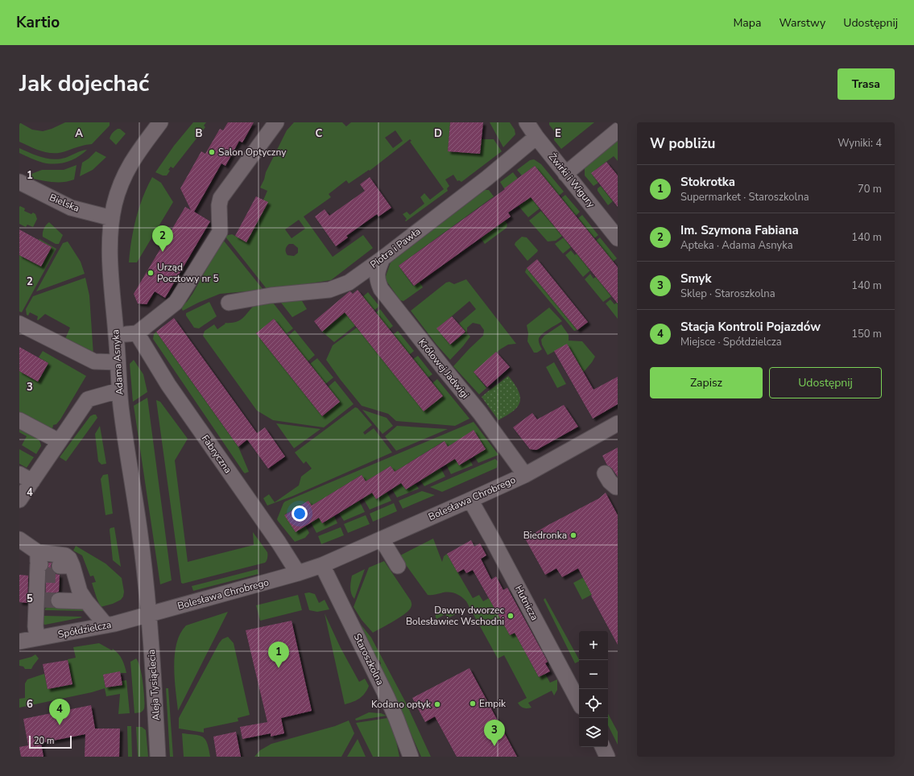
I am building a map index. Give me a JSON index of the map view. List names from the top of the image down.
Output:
{
  "streets": {
    "street": [
      "Żwirki i Wigury",
      "Bielska",
      "Piotra i Pawła",
      "Adama Asnyka",
      "Królowej Jadwigi",
      "Fabryczna",
      "Bolesława Chrobrego",
      "Hutnicza",
      "Spółdzielcza",
      "Staroszkolna",
      "Aleja Tysiąclecia"
    ]
  },
  "crossings": [
    ["Żwirki i Wigury", "Piotra i Pawła"],
    ["Bielska", "Adama Asnyka"],
    ["Piotra i Pawła", "Królowej Jadwigi"],
    ["Adama Asnyka", "Bolesława Chrobrego"],
    ["Adama Asnyka", "Spółdzielcza"],
    ["Adama Asnyka", "Aleja Tysiąclecia"],
    ["Królowej Jadwigi", "Bolesława Chrobrego"],
    ["Fabryczna", "Bolesława Chrobrego"],
    ["Bolesława Chrobrego", "Hutnicza"],
    ["Bolesława Chrobrego", "Spółdzielcza"],
    ["Bolesława Chrobrego", "Staroszkolna"],
    ["Bolesława Chrobrego", "Aleja Tysiąclecia"],
    ["Spółdzielcza", "Aleja Tysiąclecia"]
  ],
  "places": [
    "Salon Optyczny",
    "Urząd Pocztowy nr 5",
    "Biedronka",
    "Dawny dworzec Bolesławiec Wschodni",
    "Empik",
    "Kodano optyk"
  ],
  "scale_bar": "20 m",
  "page": {
    "header": "Kartio",
    "nav": ["Mapa", "Warstwy", "Udostępnij"],
    "title": "Jak dojechać",
    "buttons": [
      "Trasa",
      ["Zapisz", "Udostępnij"]
    ],
    "heading": ["W pobliżu", "Wyniki: 4"],
    "list": [
      {
        "mark": "1",
        "name": "Stokrotka",
        "note": "Supermarket · Staroszkolna",
        "value": "70 m"
      },
      {
        "mark": "2",
        "name": "Im. Szymona Fabiana",
        "note": "Apteka · Adama Asnyka",
        "value": "140 m"
      },
      {
        "mark": "3",
        "name": "Smyk",
        "note": "Sklep · Staroszkolna",
        "value": "140 m"
      },
      {
        "mark": "4",
        "name": "Stacja Kontroli Pojazdów",
        "note": "Miejsce · Spółdzielcza",
        "value": "150 m"
      }
    ],
    "pins": [
      "2",
      "1",
      "4",
      "3"
    ],
    "map_buttons": ["+", "−"],
    "scale": "20 m"
  },
  "grid": {
    "columns": [
      "A",
      "B",
      "C",
      "D",
      "E"
    ],
    "rows": [
      "1",
      "2",
      "3",
      "4",
      "5",
      "6"
    ]
  }
}
